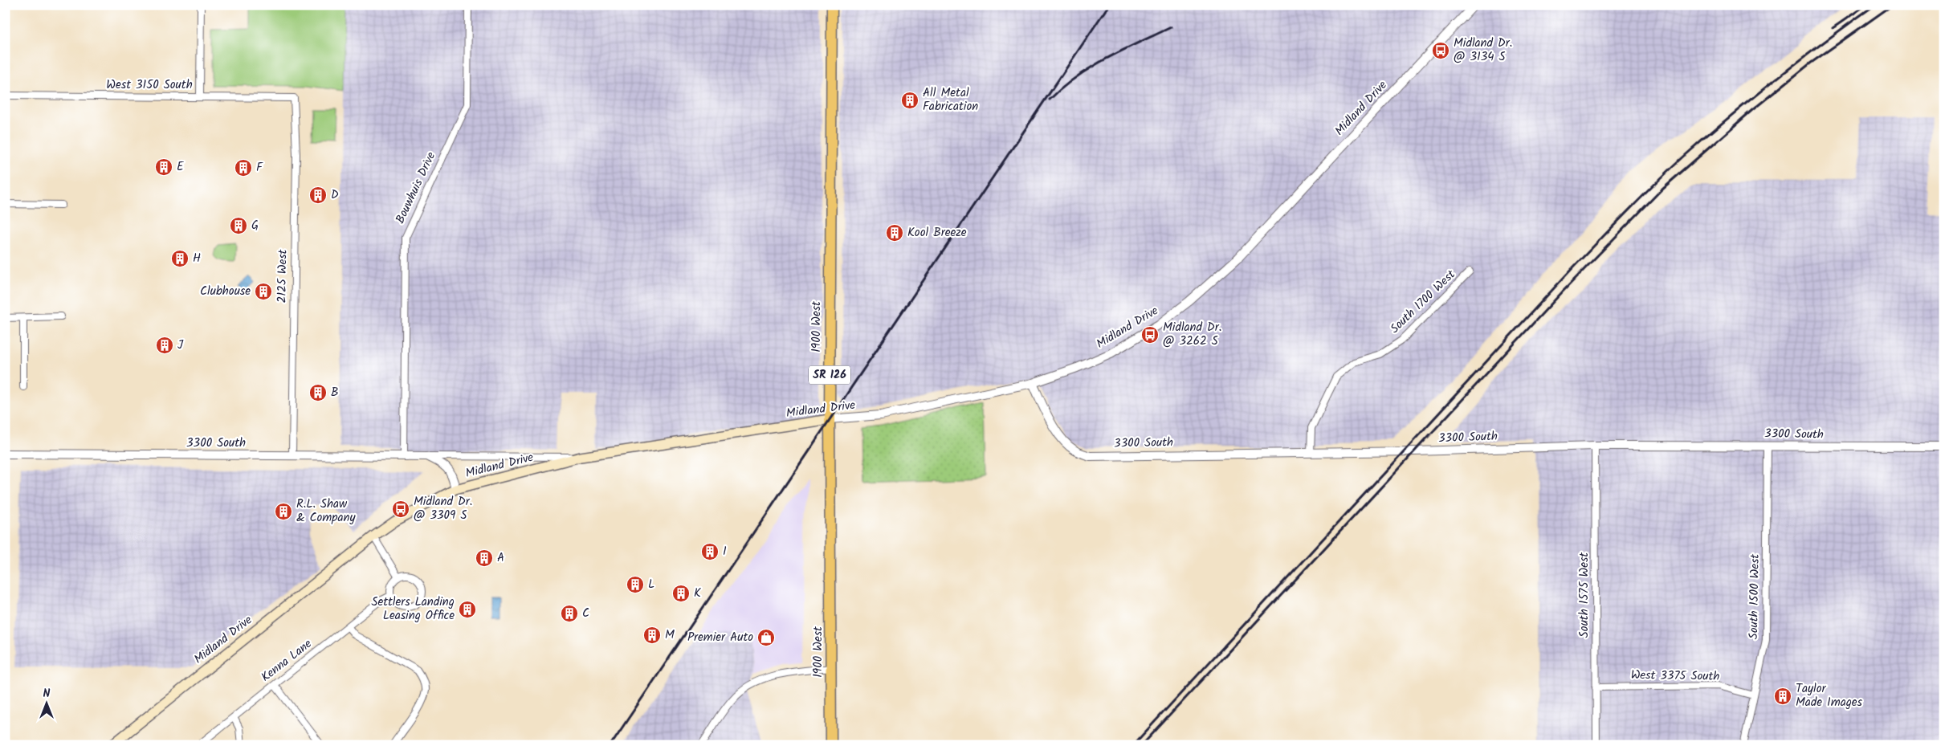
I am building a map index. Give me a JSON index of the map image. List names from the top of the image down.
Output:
{
  "streets": {
    "main road": ["Midland Drive", "1900 West", "SR 126"],
    "street": [
      "West 3150 South",
      "Bouwhuis Drive",
      "2125 West",
      "South 1700 West",
      "3300 South",
      "South 1575 West",
      "South 1500 West",
      "Kenna Lane",
      "West 3375 South"
    ]
  },
  "crossings": [
    ["West 3150 South", "2125 West"],
    ["Midland Drive", "1900 West"],
    ["Midland Drive", "3300 South"],
    ["Bouwhuis Drive", "3300 South"],
    ["2125 West", "3300 South"],
    ["South 1700 West", "3300 South"],
    ["3300 South", "South 1575 West"],
    ["3300 South", "South 1500 West"],
    ["South 1575 West", "West 3375 South"],
    ["South 1500 West", "West 3375 South"]
  ],
  "places": {
    "bus stop": ["Midland Dr. @ 3134 S", "Midland Dr. @ 3262 S", "Midland Dr. @ 3309 S"],
    "building": [
      "All Metal Fabrication",
      "E",
      "F",
      "D",
      "G",
      "Kool Breeze",
      "H",
      "Clubhouse",
      "J",
      "B",
      "R.L. Shaw & Company",
      "I",
      "A",
      "L",
      "K",
      "Settlers Landing Leasing Office",
      "C",
      "M",
      "Taylor Made Images"
    ],
    "shop": ["Premier Auto"]
  },
  "north": "top"
}
